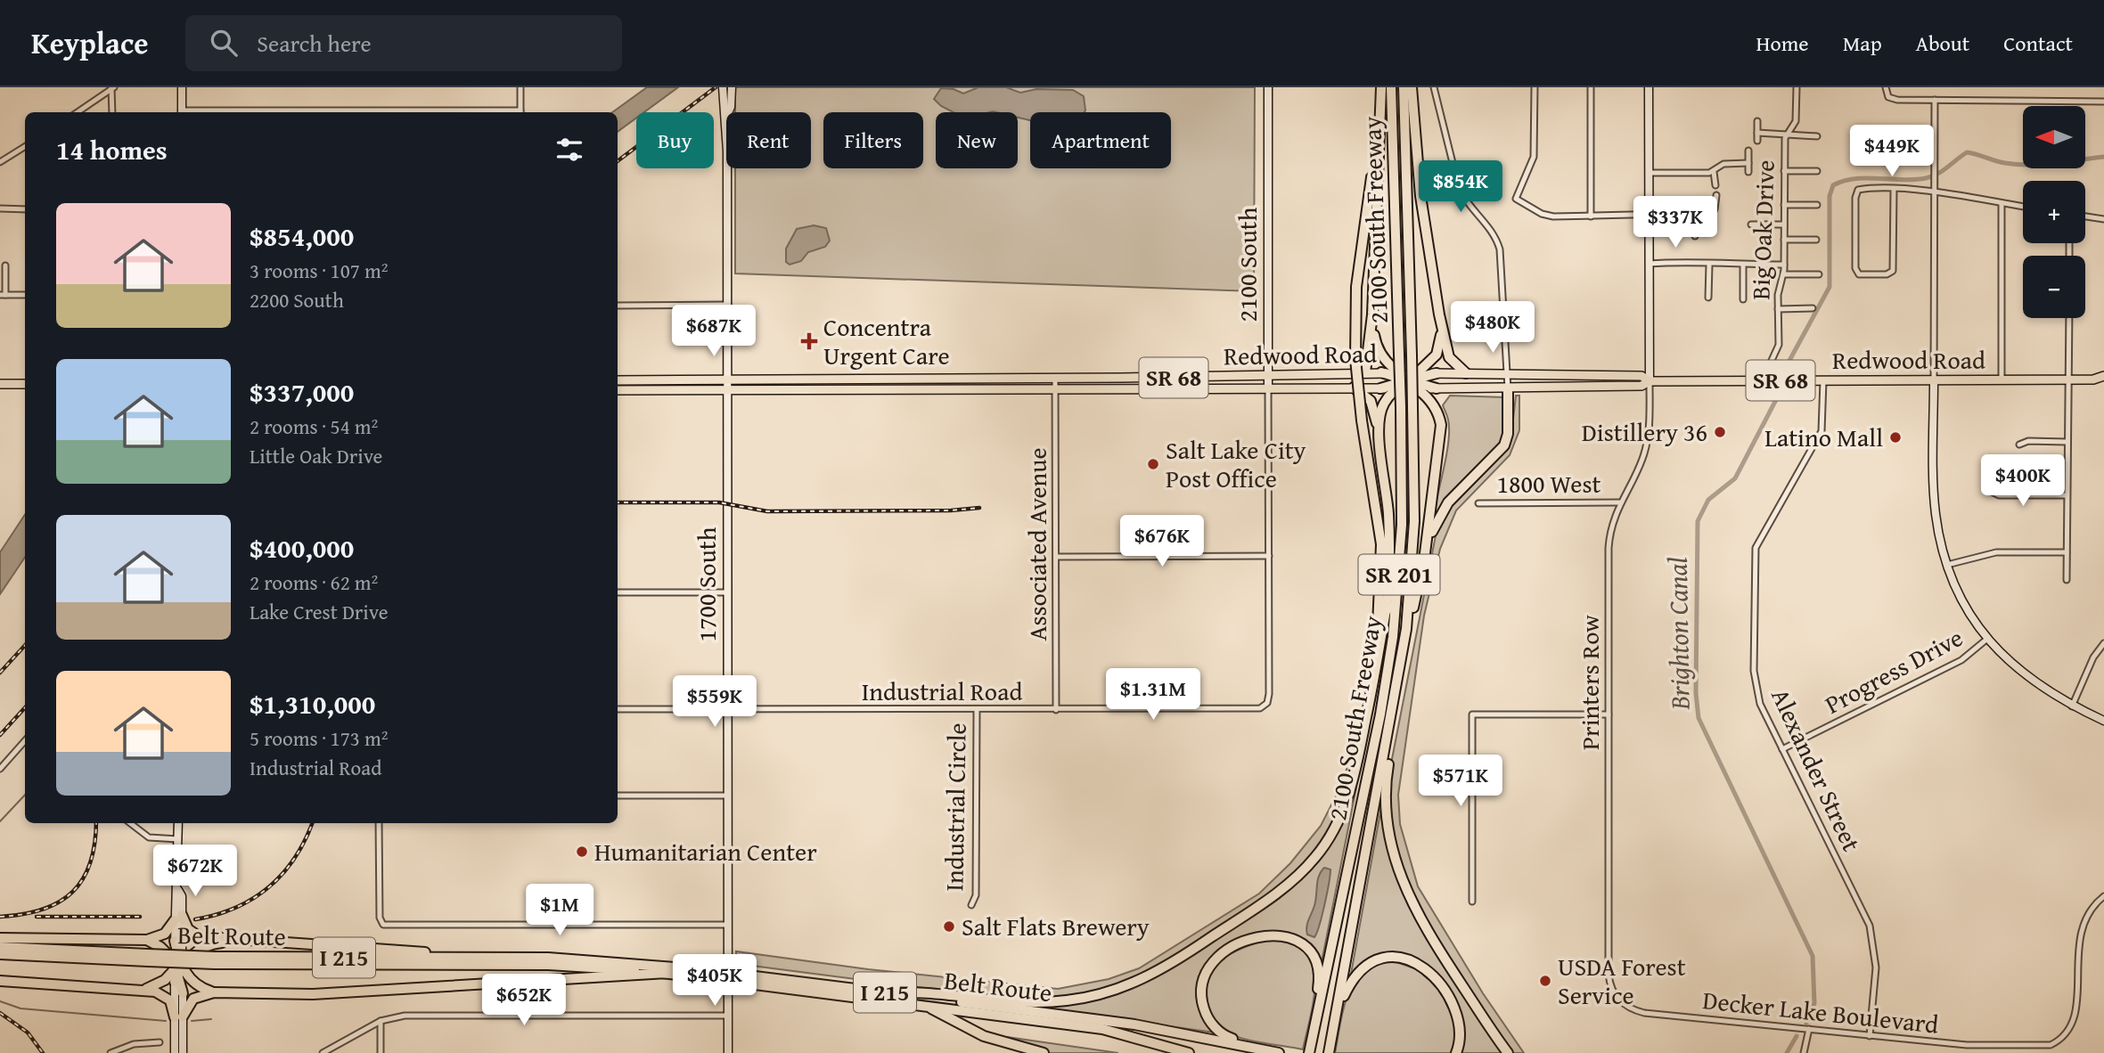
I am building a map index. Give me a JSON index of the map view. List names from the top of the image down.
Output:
{
  "streets": {
    "highway": [
      "2100 South Freeway",
      "SR 201",
      "Belt Route",
      "I 215"
    ],
    "main road": ["Redwood Road", "SR 68"],
    "street": [
      "Big Oak Drive",
      "2100 South",
      "1800 West",
      "Associated Avenue",
      "1700 South",
      "Progress Drive",
      "Printers Row",
      "Industrial Road",
      "Alexander Street",
      "Industrial Circle",
      "Decker Lake Boulevard"
    ]
  },
  "crossings": [
    ["Big Oak Drive", "Redwood Road"],
    ["2100 South", "Redwood Road"],
    ["2100 South", "Industrial Road"],
    ["Redwood Road", "Associated Avenue"],
    ["Redwood Road", "1700 South"],
    ["Redwood Road", "Printers Row"],
    ["Redwood Road", "Alexander Street"],
    ["1800 West", "Printers Row"],
    ["Associated Avenue", "Industrial Road"],
    ["1700 South", "Industrial Road"],
    ["Progress Drive", "Alexander Street"],
    ["Printers Row", "Decker Lake Boulevard"],
    ["Industrial Road", "Industrial Circle"],
    ["Alexander Street", "Decker Lake Boulevard"]
  ],
  "water": ["Brighton Canal"],
  "places": {
    "health": ["Concentra Urgent Care"],
    "other": [
      "Distillery 36",
      "Latino Mall",
      "Salt Lake City Post Office",
      "Humanitarian Center",
      "Salt Flats Brewery",
      "USDA Forest Service"
    ]
  },
  "north": "left",
  "page": {
    "header": "Keyplace",
    "search": "Search here",
    "nav": [
      "Home",
      "Map",
      "About",
      "Contact"
    ],
    "map_buttons": ["+", "−"],
    "chip": [
      "Buy",
      "Rent",
      "Filters",
      "New",
      "Apartment"
    ],
    "heading": "14 homes",
    "price": [
      "$449K",
      "$854K",
      "$337K",
      "$480K",
      "$687K",
      "$400K",
      "$676K",
      "$1.31M",
      "$559K",
      "$571K",
      "$672K",
      "$1M",
      "$405K",
      "$652K"
    ],
    "list": [
      {
        "name": "$854,000",
        "note": "3 rooms · 107 m² · 2200 South"
      },
      {
        "name": "$337,000",
        "note": "2 rooms · 54 m² · Little Oak Drive"
      },
      {
        "name": "$400,000",
        "note": "2 rooms · 62 m² · Lake Crest Drive"
      },
      {
        "name": "$1,310,000",
        "note": "5 rooms · 173 m² · Industrial Road"
      }
    ]
  }
}
